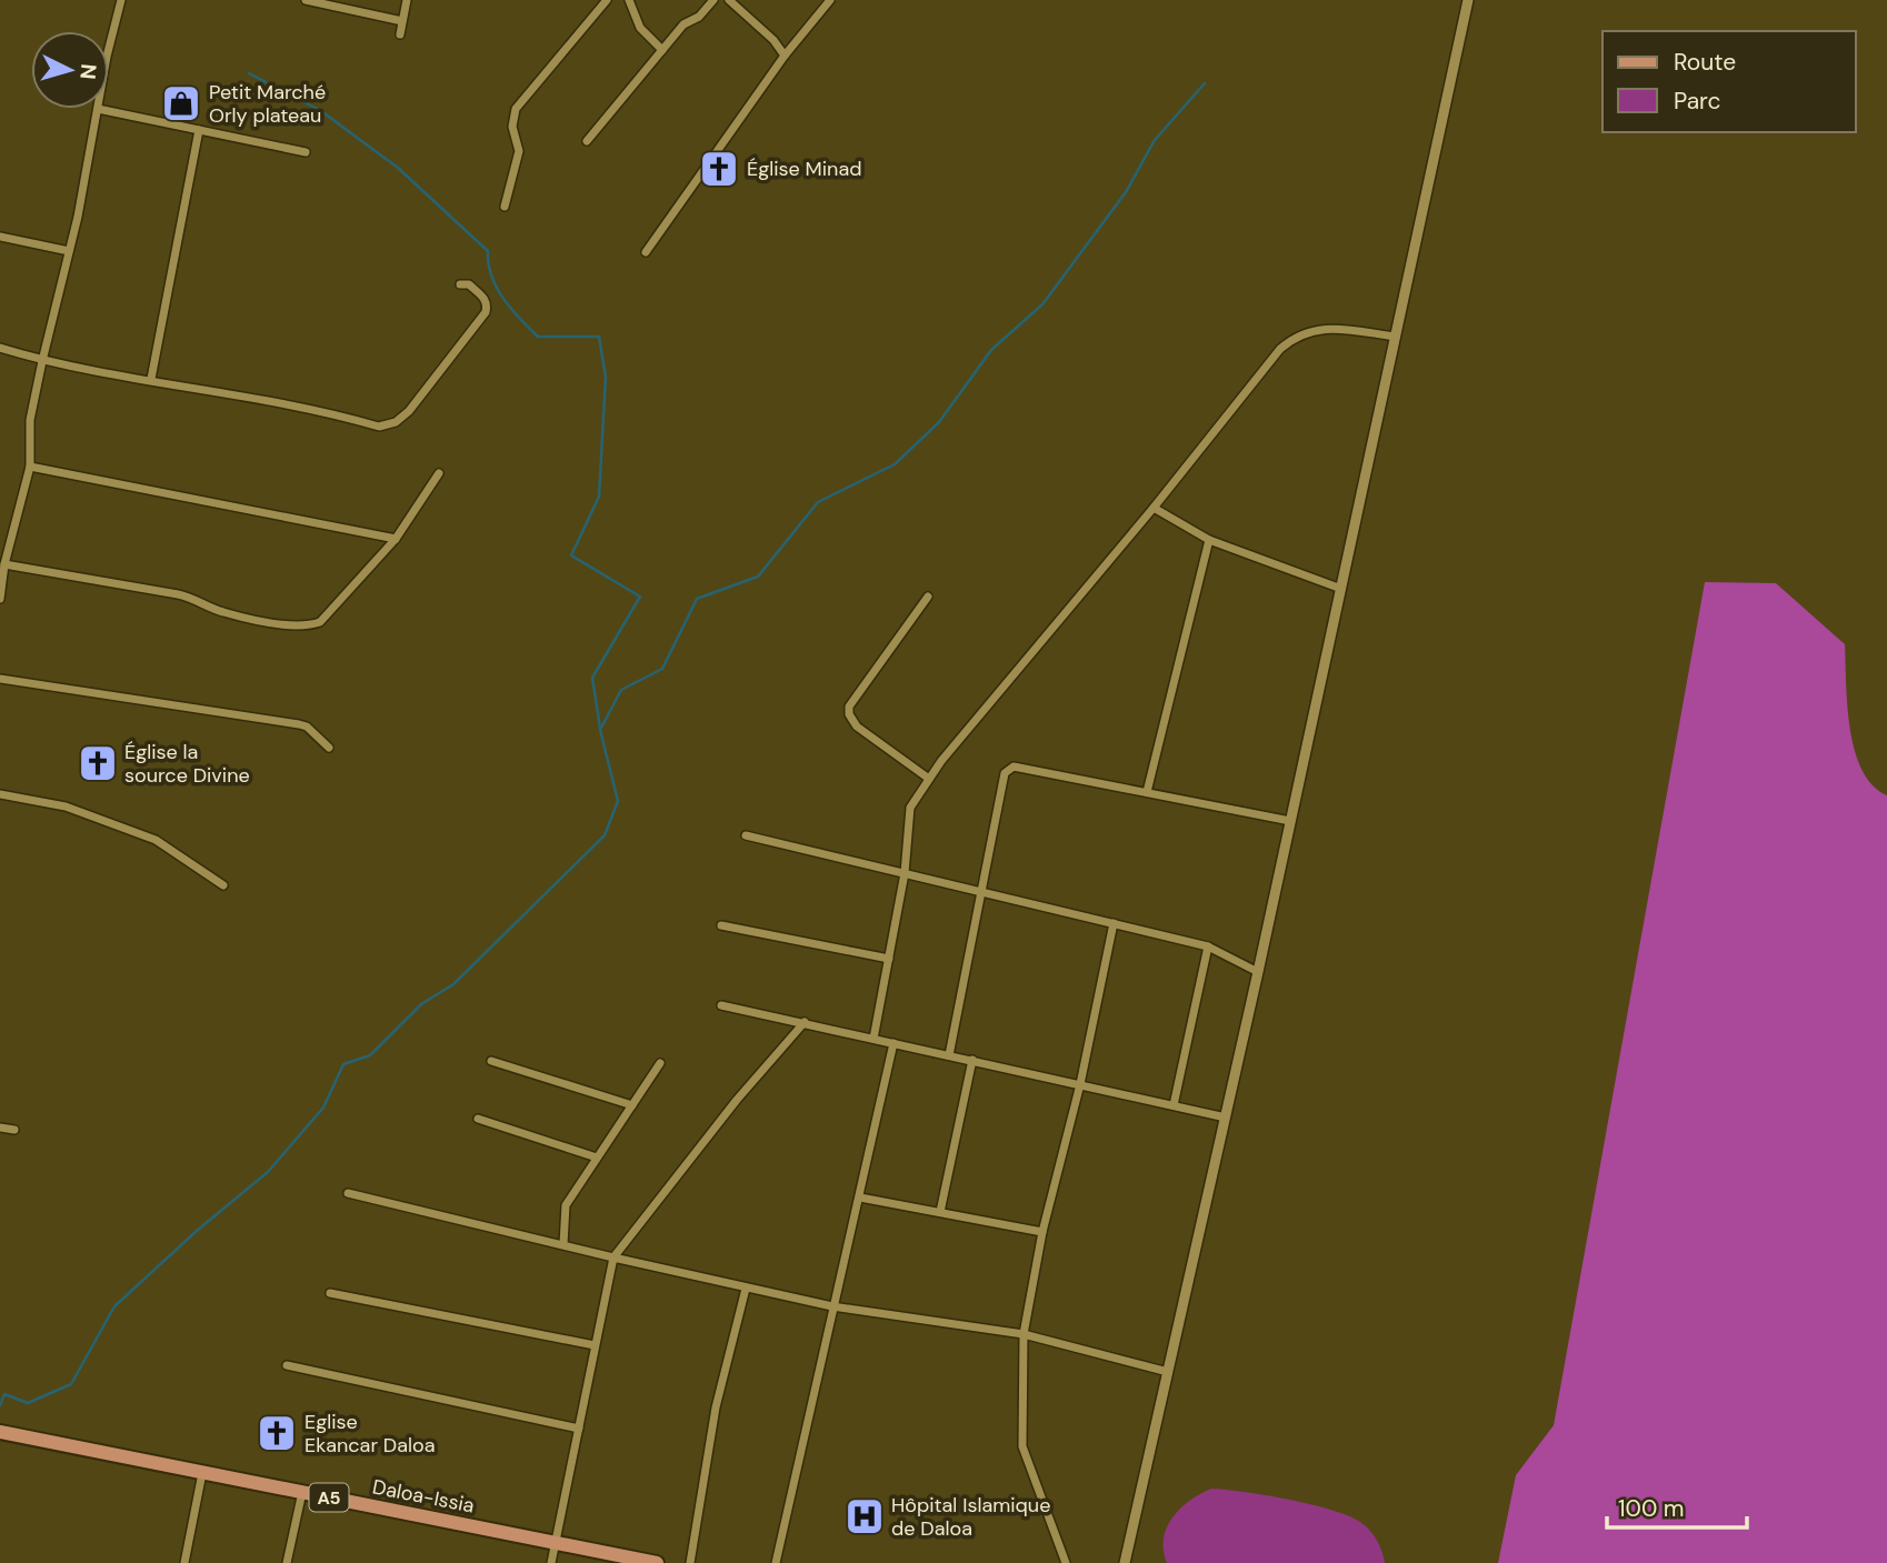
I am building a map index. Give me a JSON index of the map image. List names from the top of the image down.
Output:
{
  "streets": {
    "main road": ["Daloa-Issia", "A5"]
  },
  "places": {
    "shop": ["Petit Marché Orly plateau"],
    "church": ["Église Minad", "Église la source Divine", "Eglise Ekancar Daloa"],
    "hospital": ["Hôpital Islamique de Daloa"]
  },
  "legend": ["Route", "Parc"],
  "scale_bar": "100 m",
  "north": "right"
}
